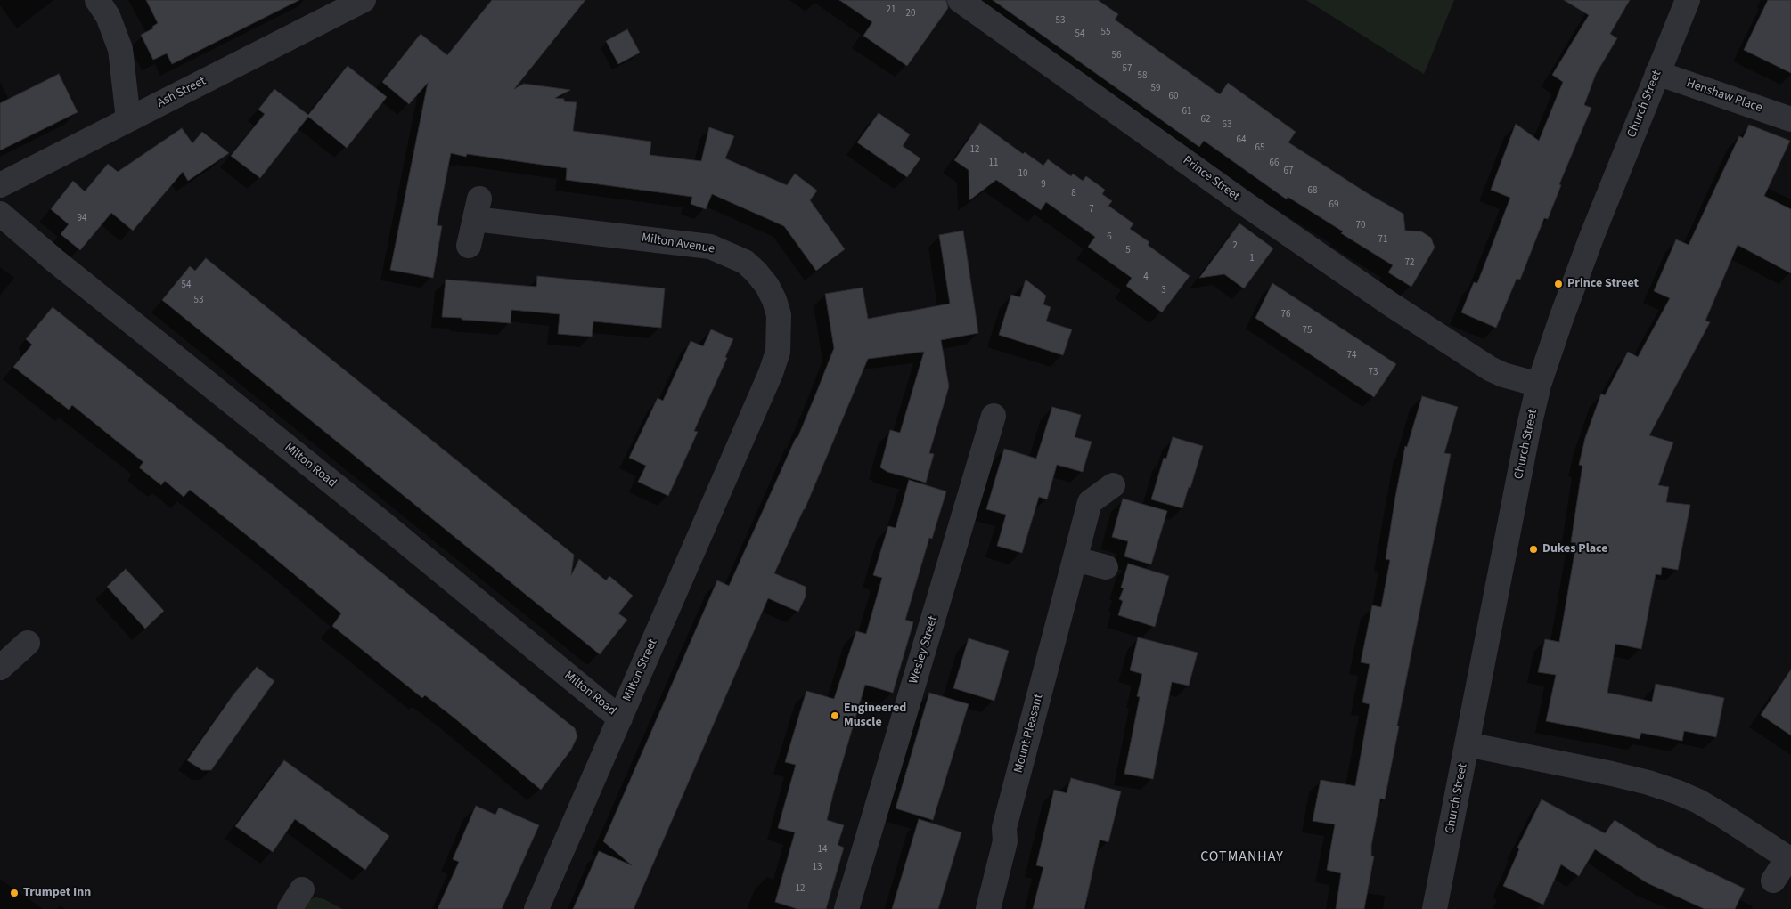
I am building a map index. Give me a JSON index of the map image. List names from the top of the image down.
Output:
{
  "streets": {
    "street": [
      "Ash Street",
      "Henshaw Place",
      "Church Street",
      "Prince Street",
      "Milton Avenue",
      "Milton Road",
      "Wesley Street",
      "Milton Street",
      "Mount Pleasant"
    ]
  },
  "crossings": [
    ["Henshaw Place", "Church Street"],
    ["Church Street", "Prince Street"],
    ["Milton Avenue", "Milton Street"],
    ["Milton Road", "Milton Street"]
  ],
  "districts": ["COTMANHAY"],
  "places": [
    "Prince Street",
    "Dukes Place",
    "Engineered Muscle",
    "Trumpet Inn"
  ],
  "house_numbers": [
    "21",
    "20",
    "53",
    "55",
    "54",
    "56",
    "57",
    "58",
    "59",
    "60",
    "61",
    "62",
    "63",
    "64",
    "65",
    "12",
    "11",
    "66",
    "67",
    "10",
    "9",
    "68",
    "8",
    "69",
    "7",
    "94",
    "70",
    "6",
    "71",
    "2",
    "5",
    "1",
    "72",
    "4",
    "54",
    "3",
    "53",
    "76",
    "75",
    "74",
    "73",
    "14",
    "13",
    "12"
  ]
}
